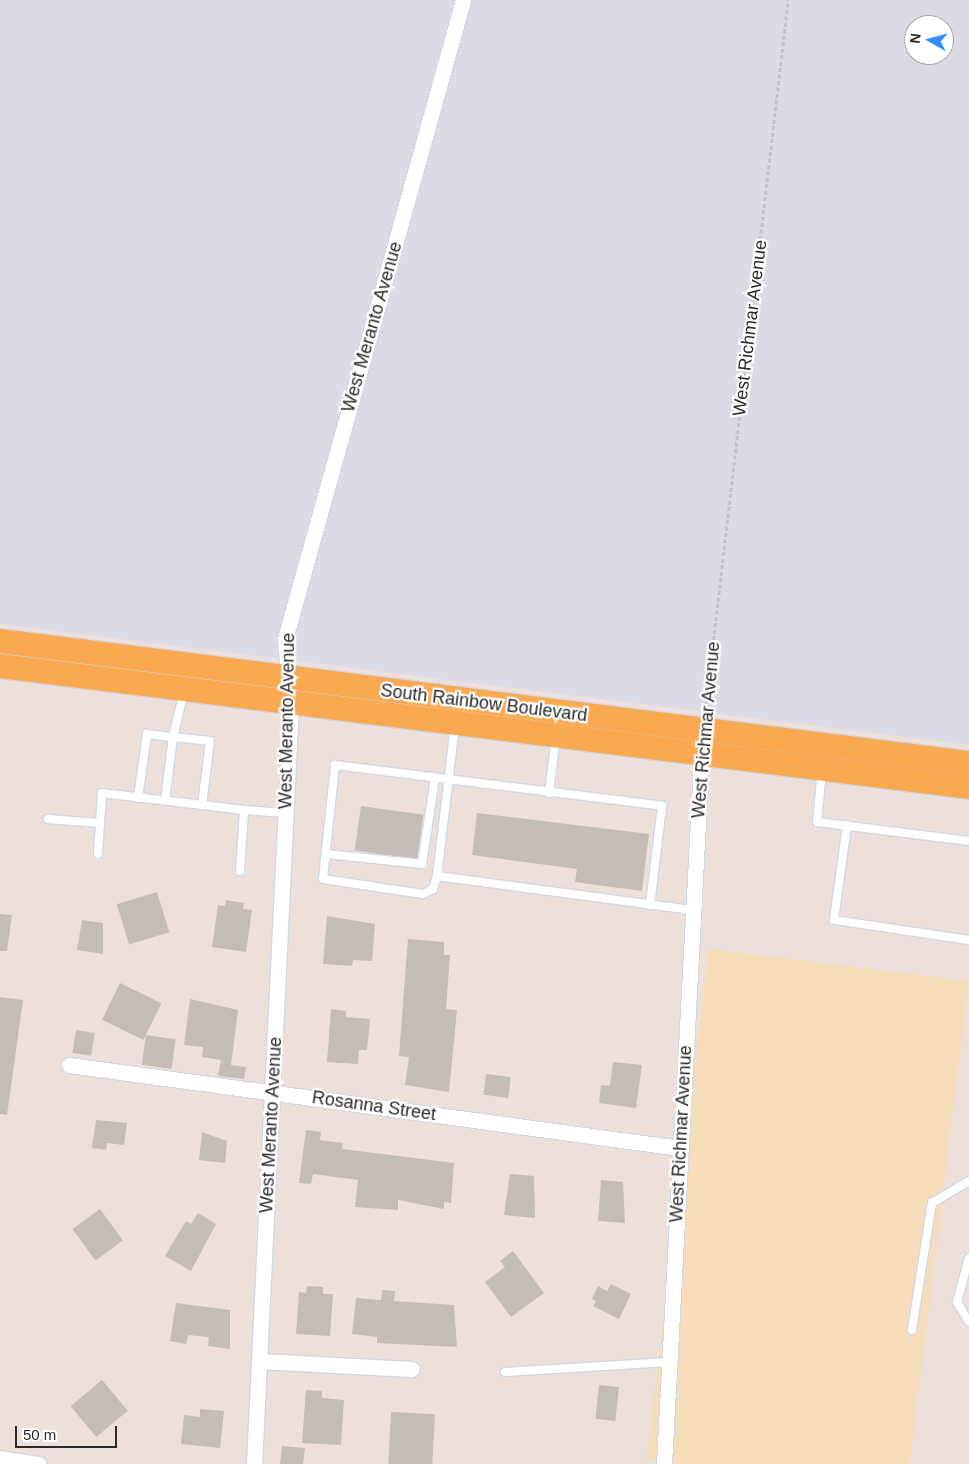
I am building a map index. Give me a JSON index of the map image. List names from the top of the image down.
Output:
{
  "streets": {
    "main road": ["South Rainbow Boulevard"],
    "street": ["West Meranto Avenue", "West Richmar Avenue", "Rosanna Street"]
  },
  "crossings": [
    ["West Meranto Avenue", "South Rainbow Boulevard"],
    ["West Meranto Avenue", "Rosanna Street"],
    ["West Richmar Avenue", "South Rainbow Boulevard"],
    ["West Richmar Avenue", "Rosanna Street"]
  ],
  "scale_bar": "50 m",
  "north": "left"
}
